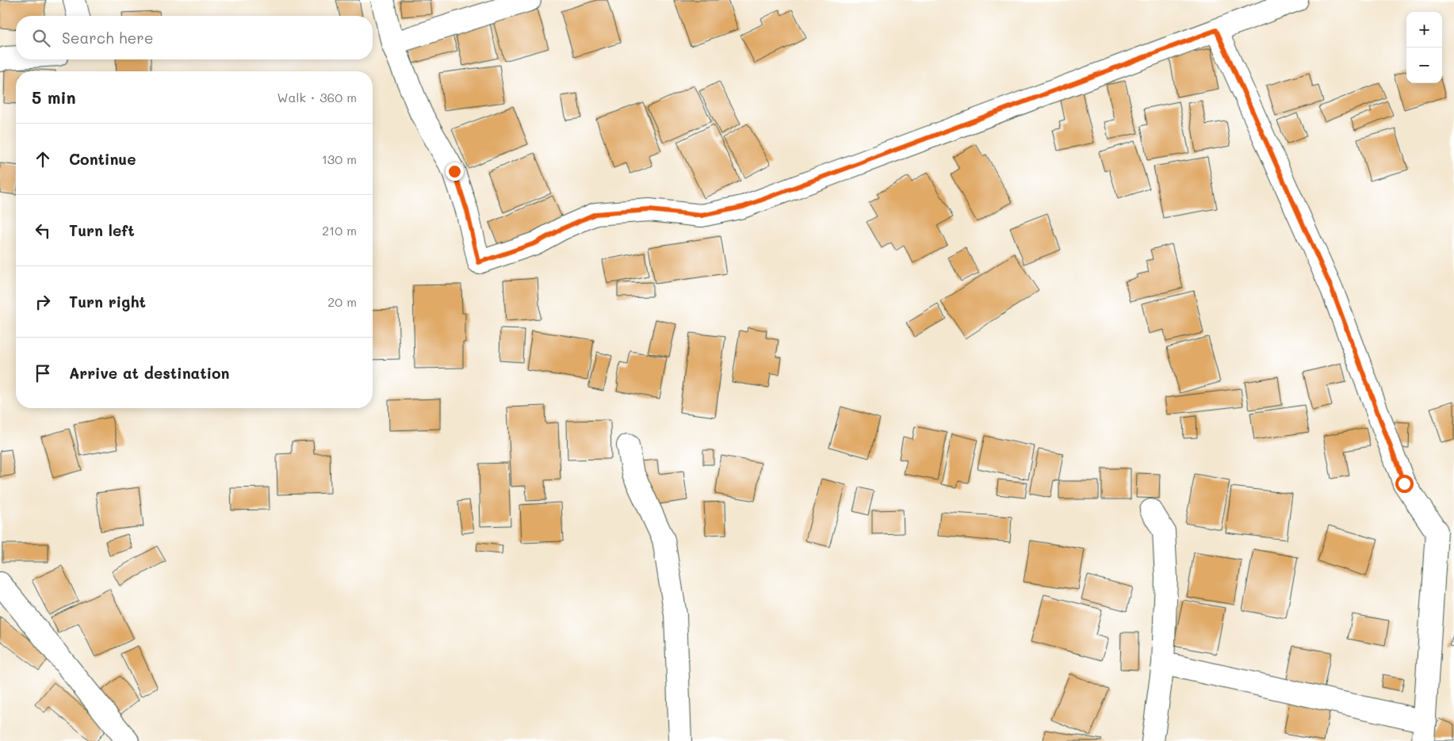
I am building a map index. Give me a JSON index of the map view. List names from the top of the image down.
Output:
{
  "page": {
    "map_buttons": ["+", "−"],
    "search": "Search here",
    "heading": ["5 min", "Walk · 360 m"],
    "list": [
      ["Continue", "130 m"],
      ["Turn left", "210 m"],
      ["Turn right", "20 m"],
      "Arrive at destination"
    ]
  }
}
